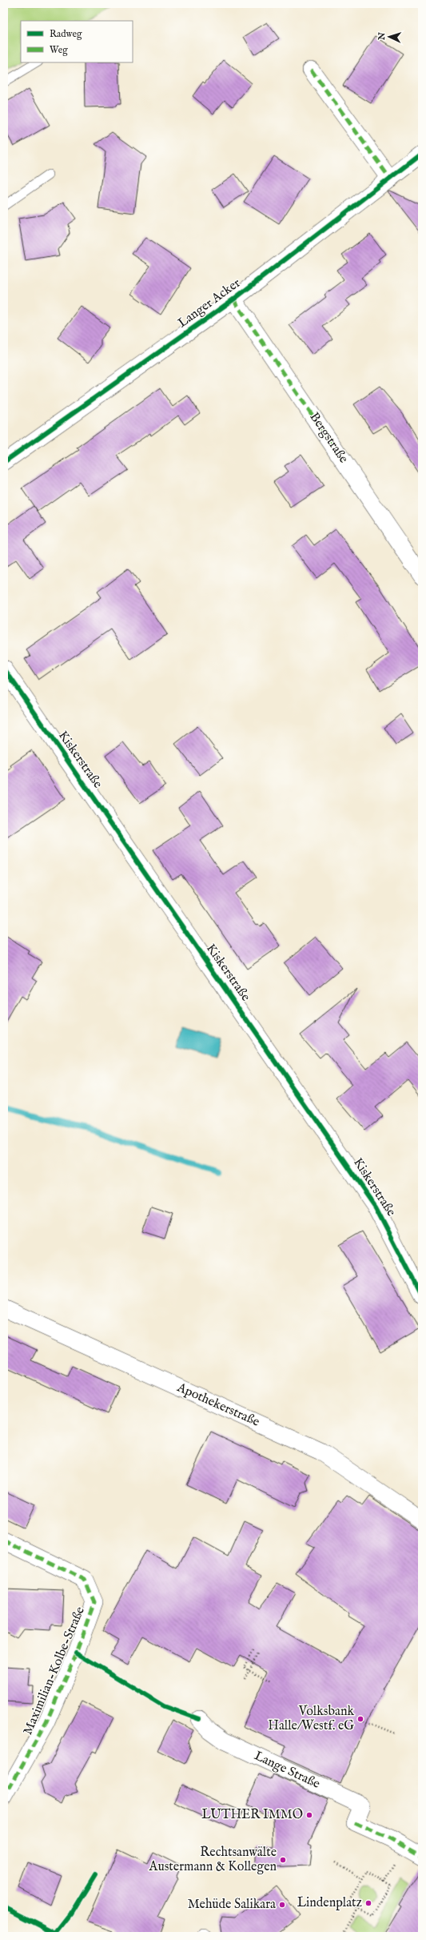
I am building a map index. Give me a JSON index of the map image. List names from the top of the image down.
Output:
{
  "streets": {
    "street": [
      "Langer Acker",
      "Bergstraße",
      "Kiskerstraße",
      "Apothekerstraße",
      "Maximilian-Kolbe-Straße",
      "Lange Straße"
    ]
  },
  "crossings": [
    ["Langer Acker", "Bergstraße"]
  ],
  "places": [
    "Volksbank Halle/Westf. eG",
    "LUTHER IMMO",
    "Rechtsanwälte Austermann & Kollegen",
    "Lindenplatz",
    "Mehüde Salikara"
  ],
  "legend": ["Radweg", "Weg"],
  "north": "left"
}
